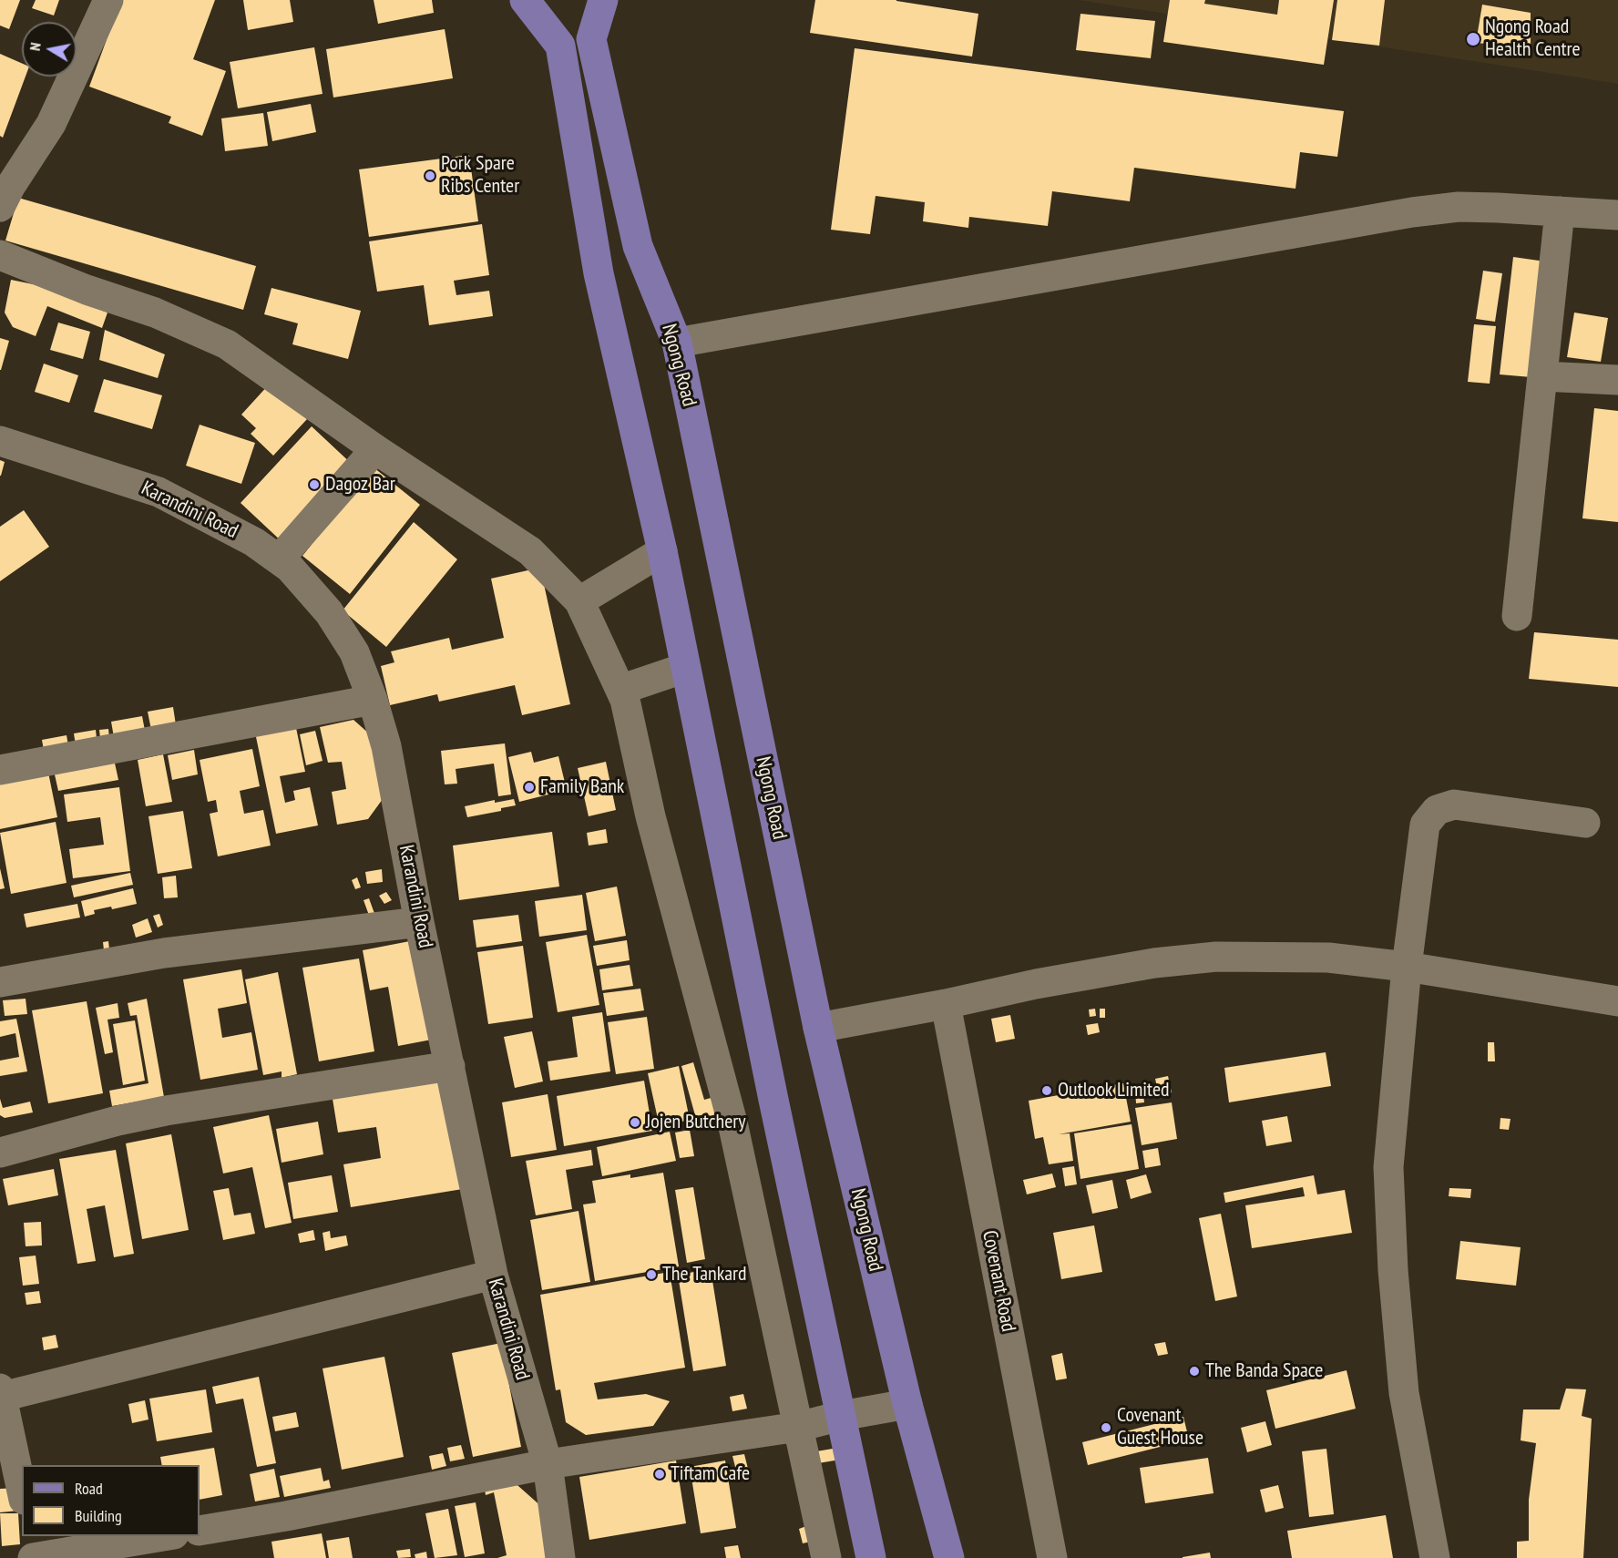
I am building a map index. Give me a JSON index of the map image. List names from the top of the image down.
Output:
{
  "streets": {
    "main road": ["Ngong Road"],
    "street": ["Karandini Road", "Covenant Road"]
  },
  "places": [
    "Ngong Road Health Centre",
    "Pork Spare Ribs Center",
    "Dagoz Bar",
    "Family Bank",
    "Outlook Limited",
    "Jojen Butchery",
    "The Tankard",
    "The Banda Space",
    "Covenant Guest House",
    "Tiftam Cafe"
  ],
  "legend": ["Road", "Building"],
  "north": "left"
}
